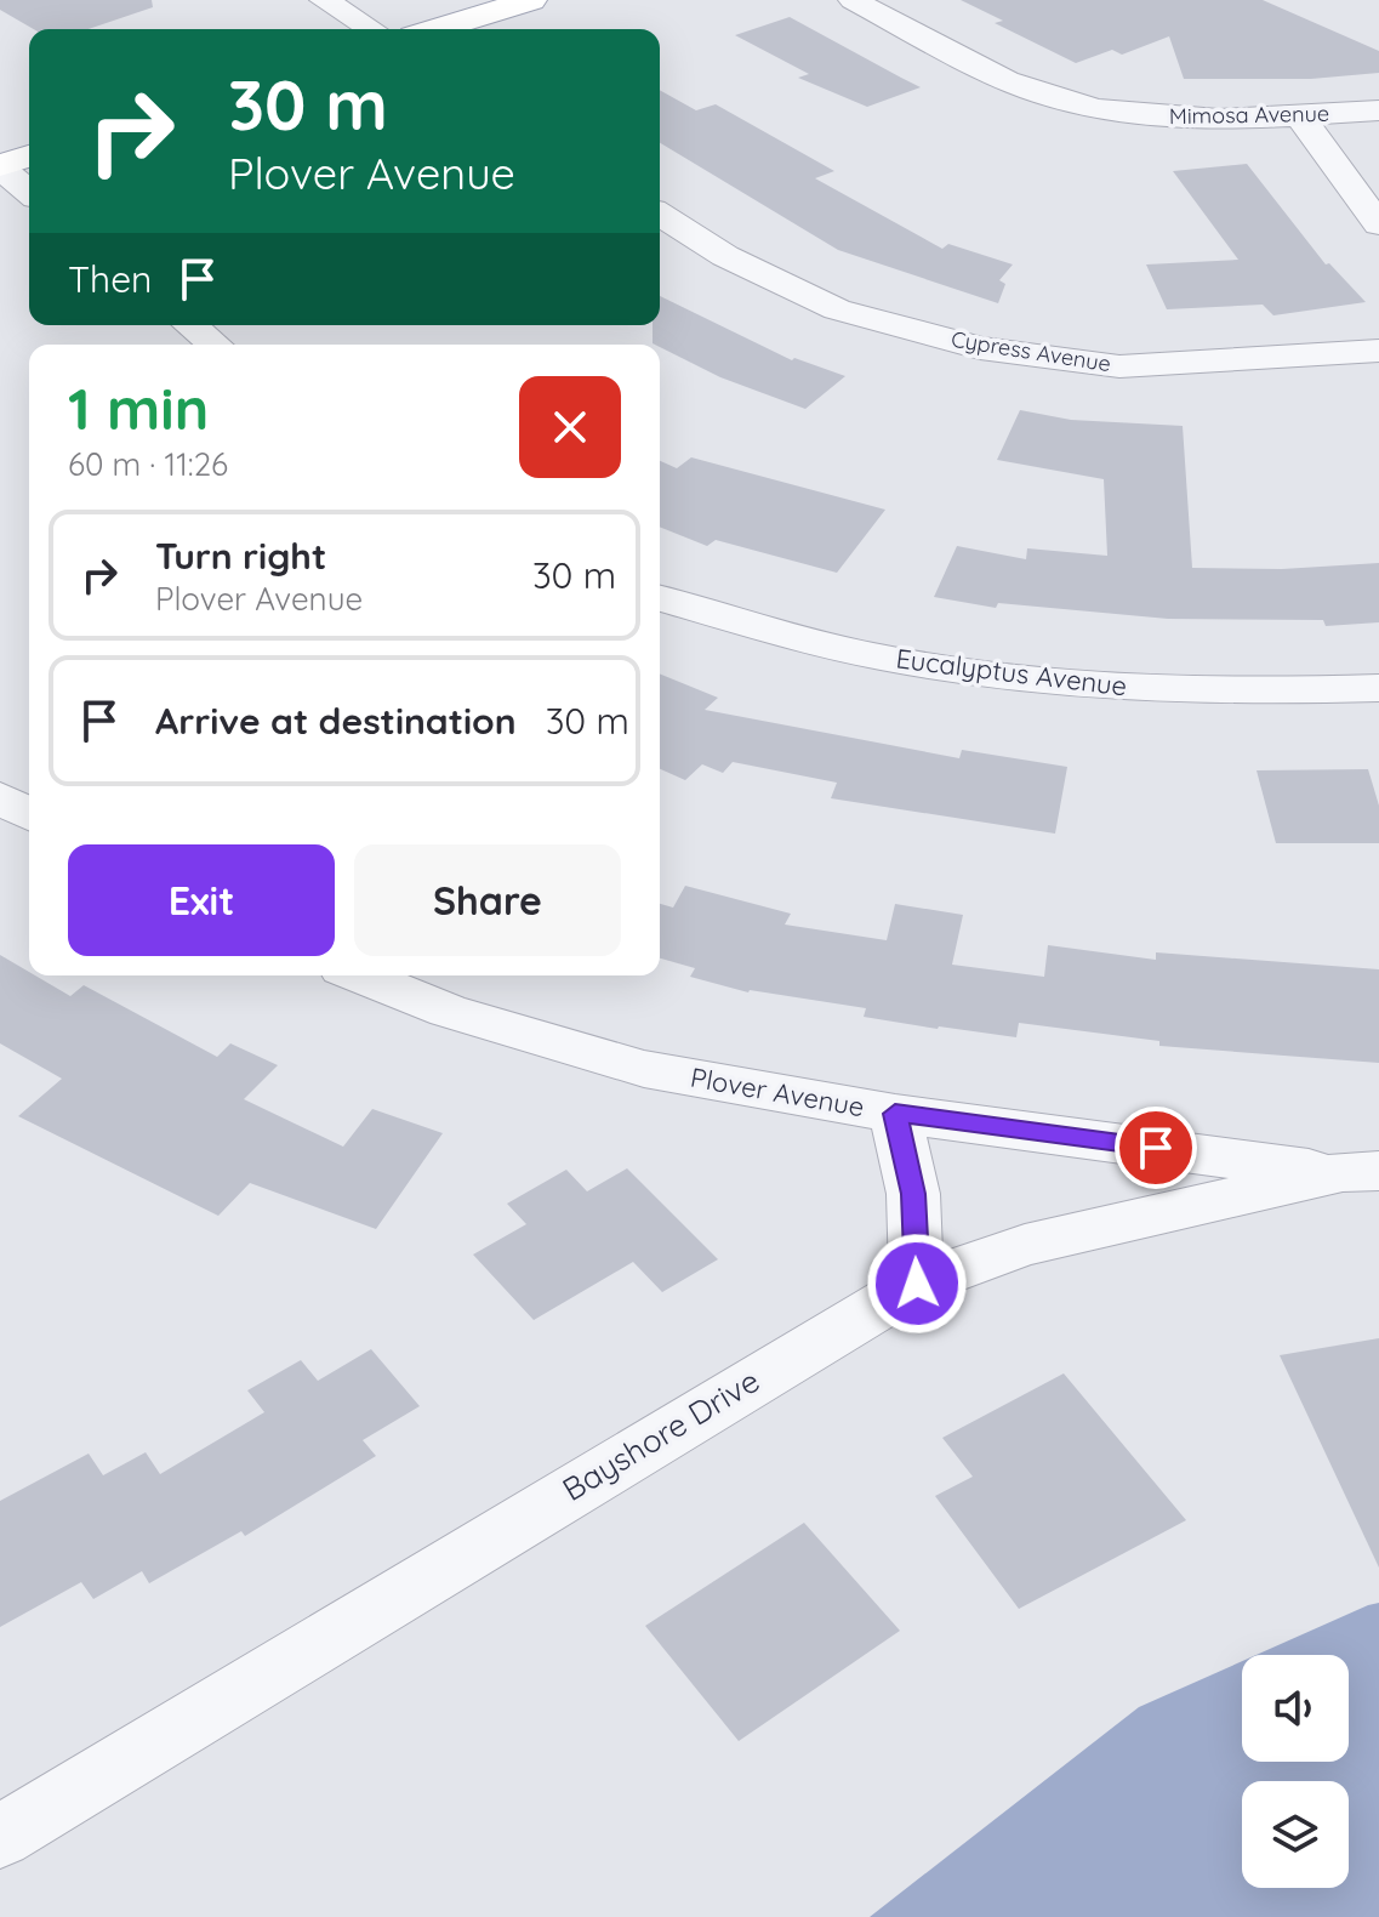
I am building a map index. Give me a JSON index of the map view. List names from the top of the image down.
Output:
{
  "streets": {
    "street": [
      "Mimosa Avenue",
      "Cypress Avenue",
      "Eucalyptus Avenue",
      "Plover Avenue",
      "Bayshore Drive"
    ]
  },
  "crossings": [
    ["Plover Avenue", "Bayshore Drive"]
  ],
  "page": {
    "turn": ["30 m", "Plover Avenue"],
    "then": "Then",
    "heading": ["1 min", "60 m · 11:26"],
    "list": [
      {
        "name": "Turn right",
        "note": "Plover Avenue",
        "value": "30 m"
      },
      {
        "name": "Arrive at destination",
        "value": "30 m"
      }
    ],
    "buttons": ["Exit", "Share"]
  }
}
